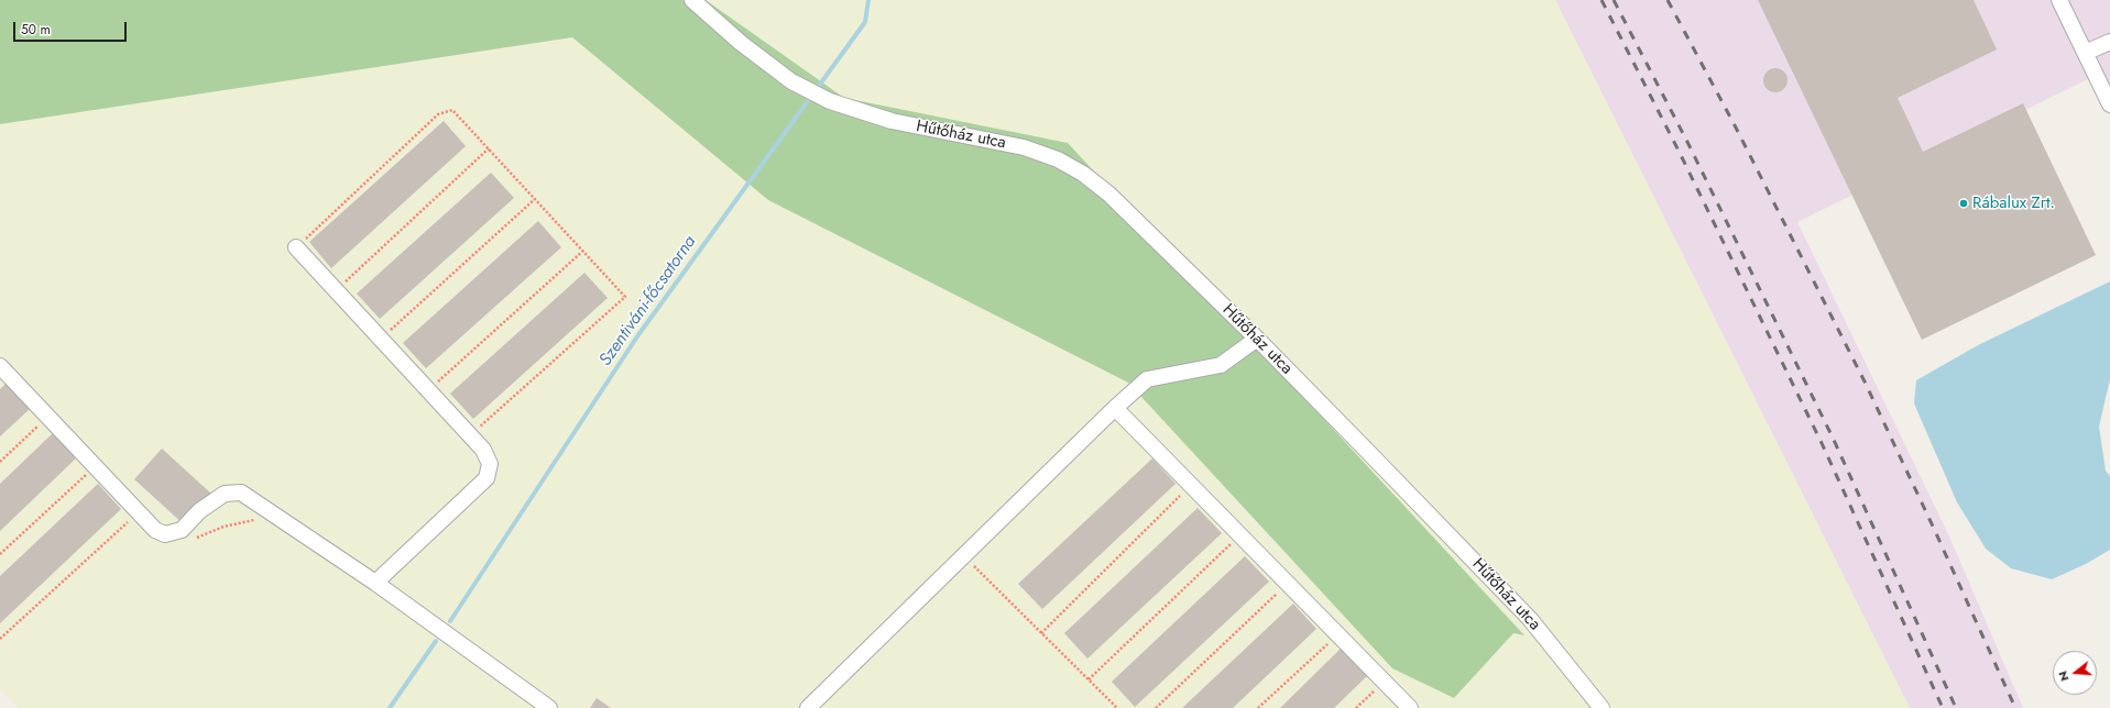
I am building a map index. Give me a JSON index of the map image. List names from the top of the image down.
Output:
{
  "streets": {
    "street": ["Hűtőház utca"]
  },
  "water": ["Szentiváni-főcsatorna"],
  "places": ["Rábalux Zrt."],
  "scale_bar": "50 m",
  "north": "left"
}
